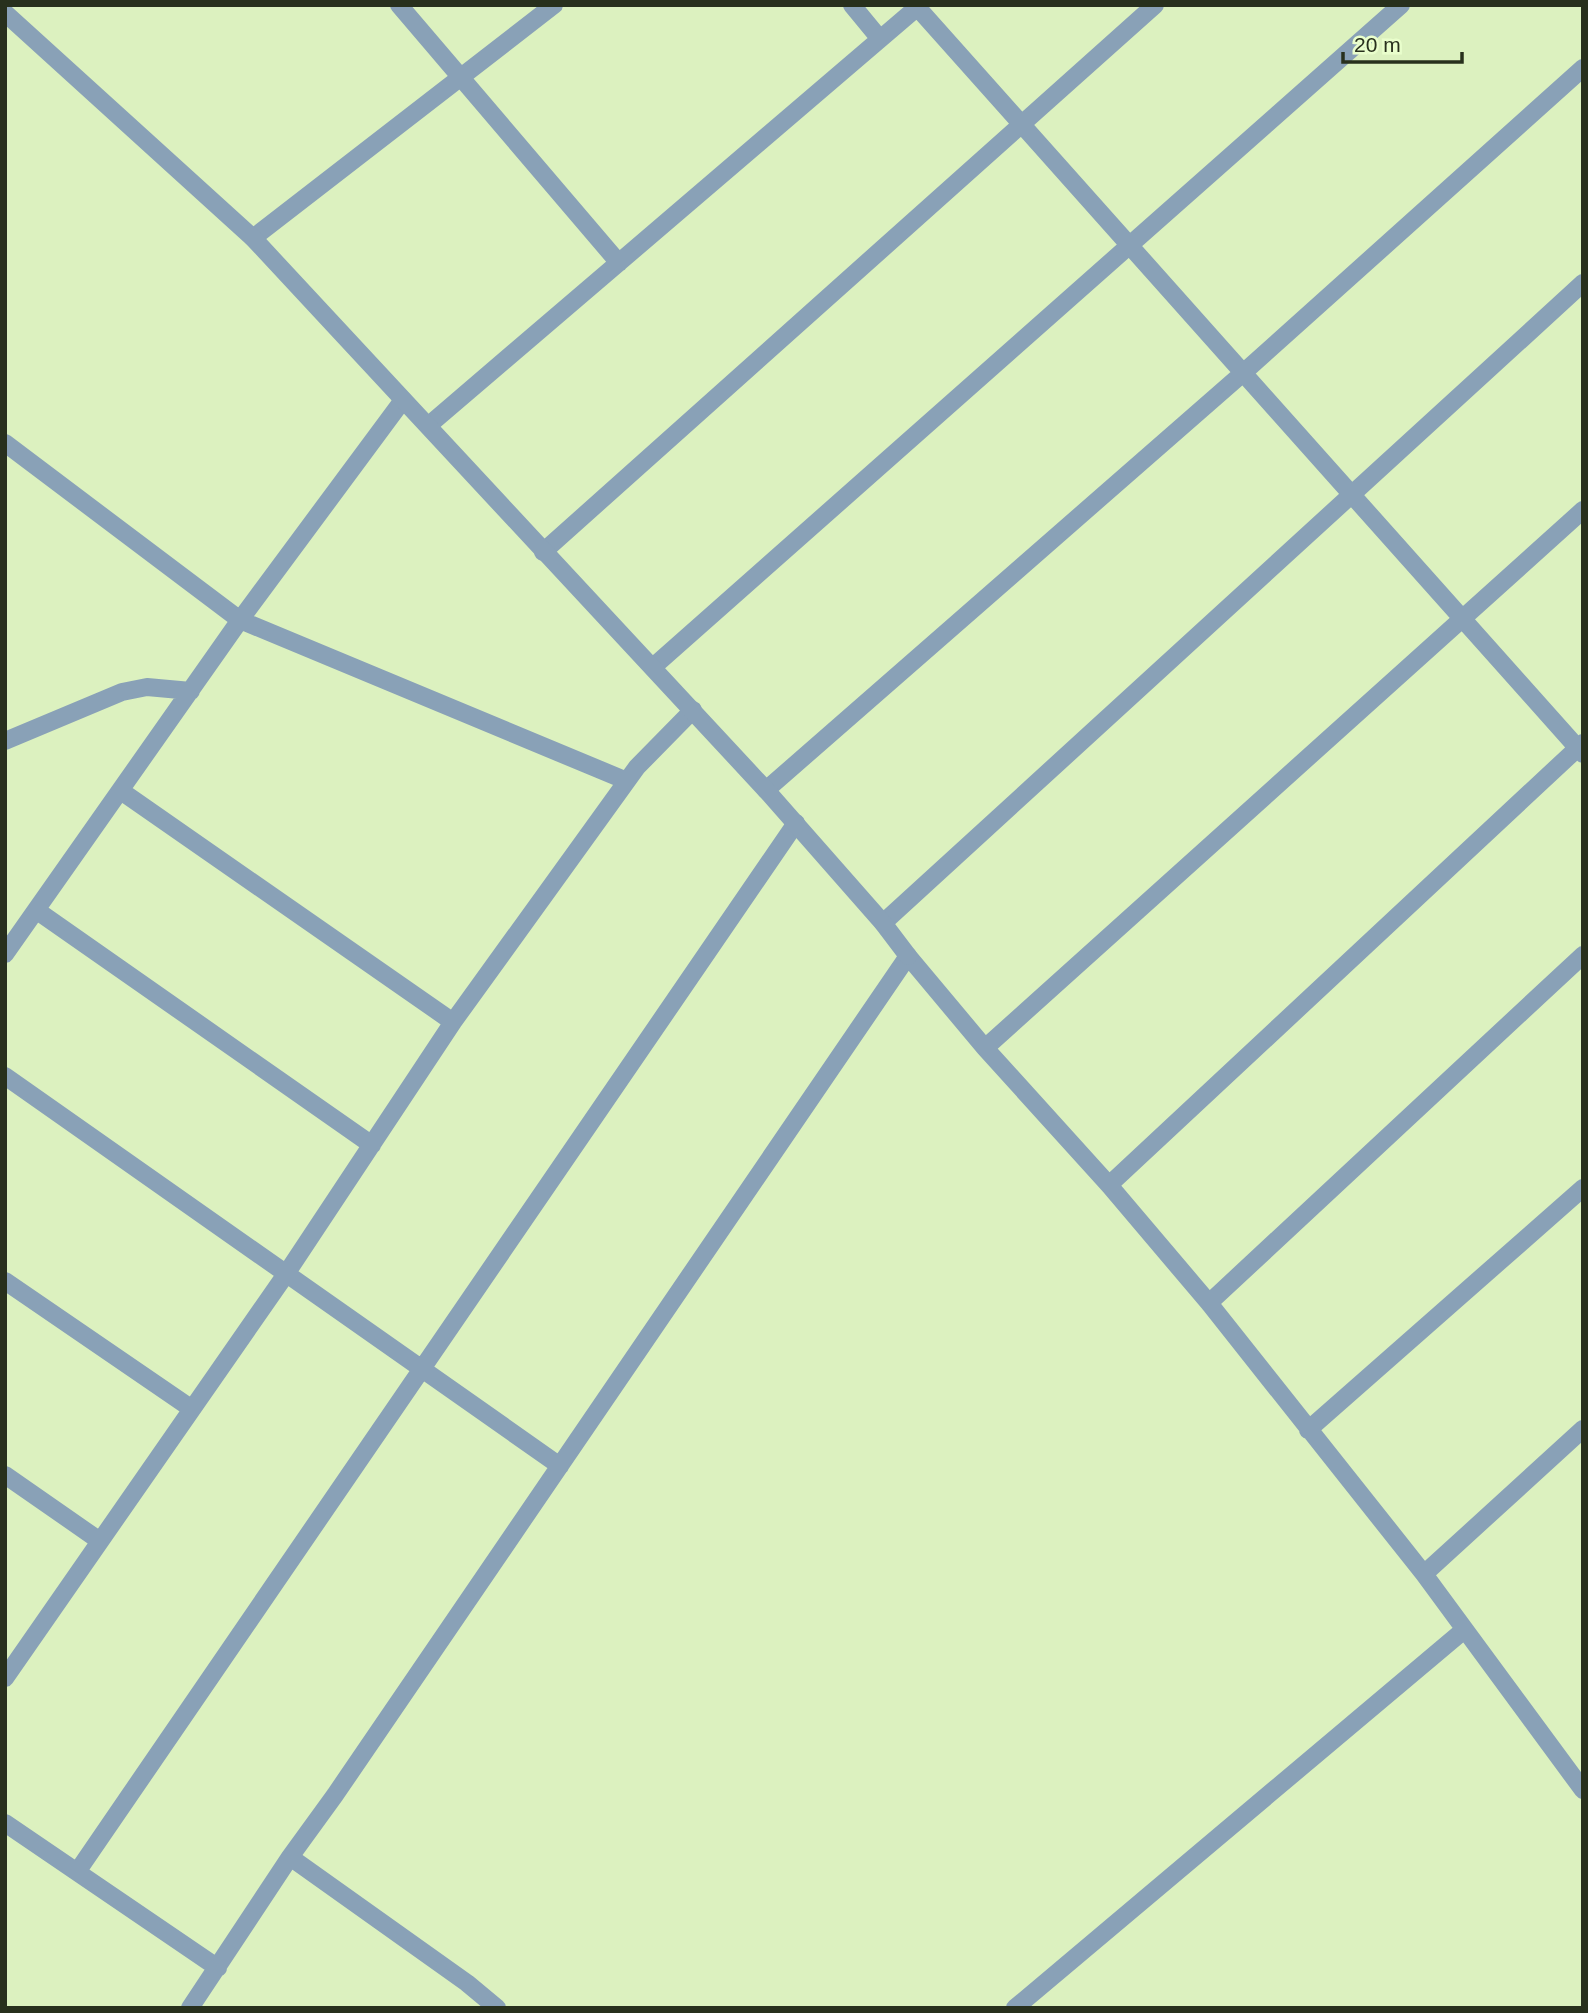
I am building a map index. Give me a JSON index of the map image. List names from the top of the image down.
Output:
{
  "scale_bar": "20 m"
}
